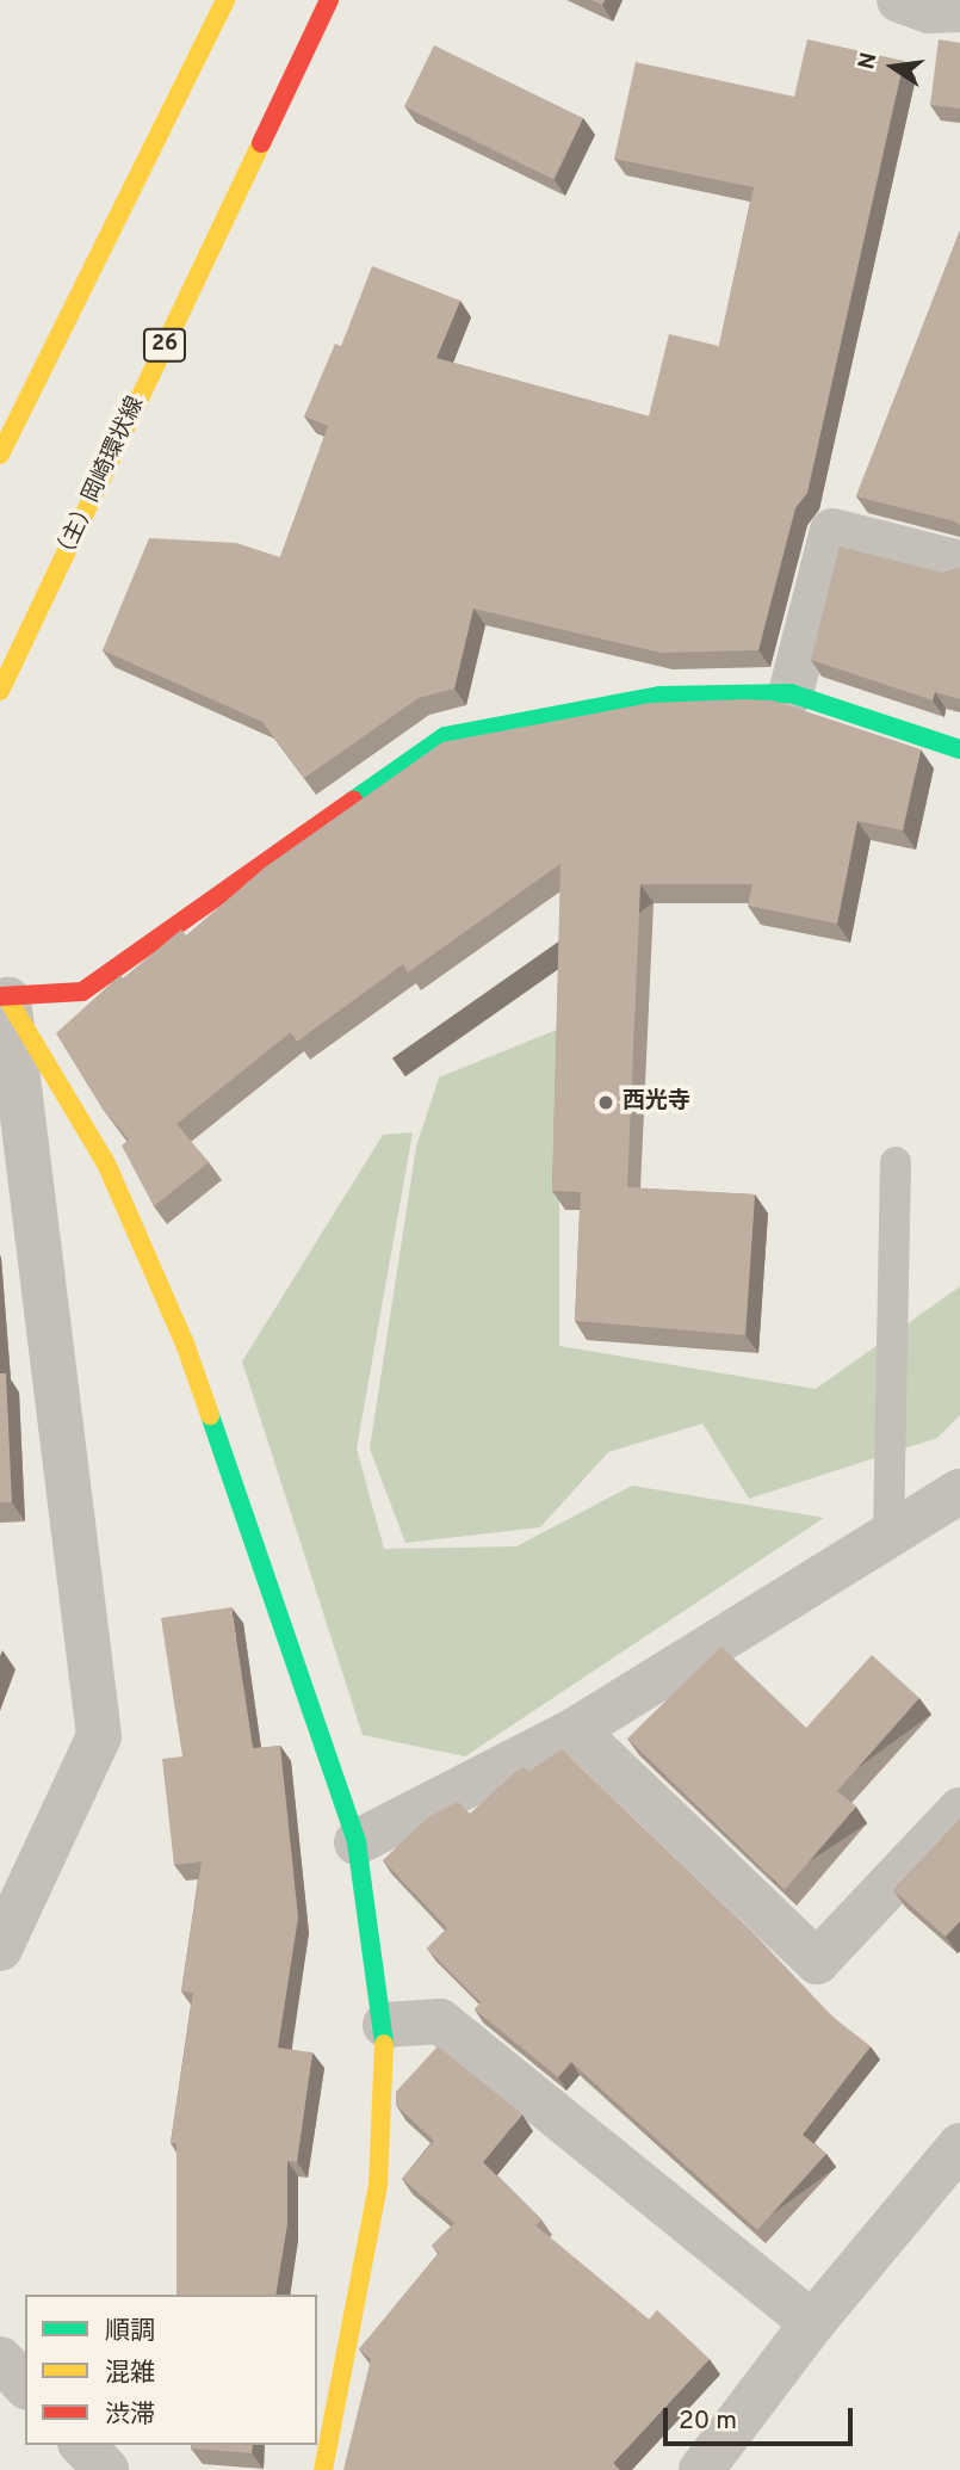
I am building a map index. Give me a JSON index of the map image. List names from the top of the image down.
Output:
{
  "streets": {
    "street": ["26", "（主）岡崎環状線"]
  },
  "places": ["西光寺"],
  "legend": ["順調", "混雑", "渋滞"],
  "scale_bar": "20 m",
  "north": "left"
}
